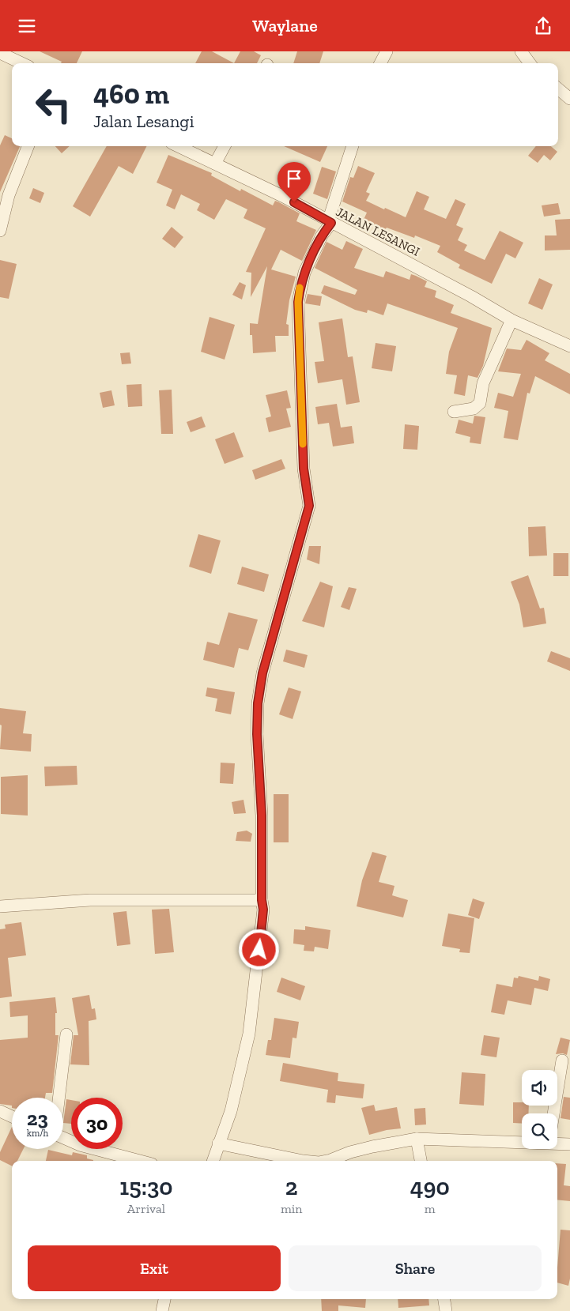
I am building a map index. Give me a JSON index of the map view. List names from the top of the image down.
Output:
{
  "streets": {
    "street": ["JALAN LESANGI"]
  },
  "page": {
    "header": "Waylane",
    "turn": ["460 m", "Jalan Lesangi"],
    "speed": "23 km/h",
    "limit": "30",
    "eta": [
      "15:30",
      "Arrival",
      "2",
      "min",
      "490",
      "m"
    ],
    "buttons": ["Exit", "Share"]
  }
}
